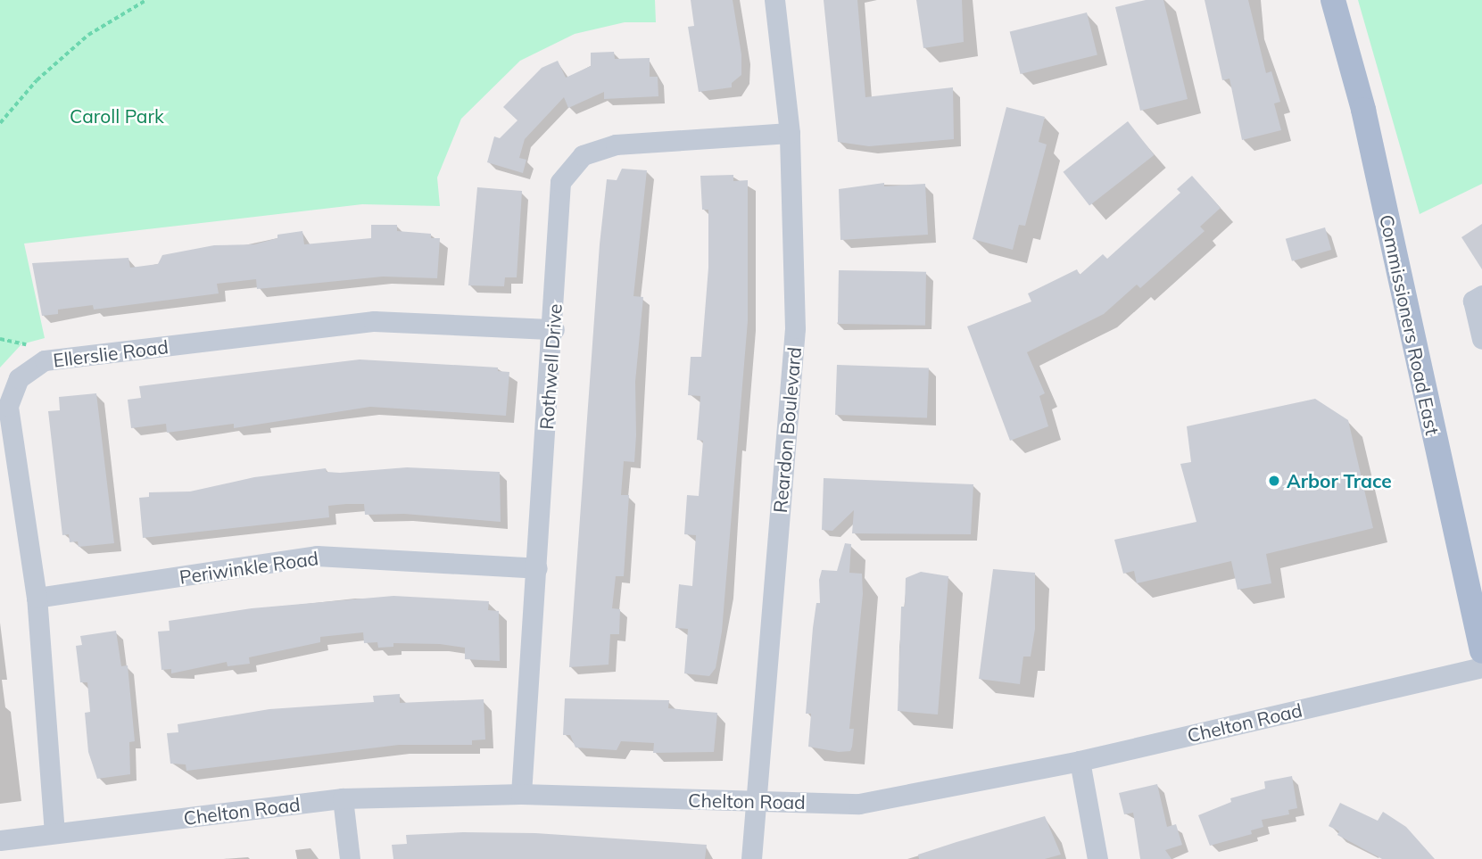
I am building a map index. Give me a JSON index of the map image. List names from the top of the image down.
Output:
{
  "streets": {
    "main road": ["Commissioners Road East"],
    "street": [
      "Ellerslie Road",
      "Rothwell Drive",
      "Reardon Boulevard",
      "Periwinkle Road",
      "Chelton Road"
    ]
  },
  "crossings": [
    ["Ellerslie Road", "Rothwell Drive"],
    ["Ellerslie Road", "Periwinkle Road"],
    ["Ellerslie Road", "Chelton Road"],
    ["Rothwell Drive", "Reardon Boulevard"],
    ["Rothwell Drive", "Periwinkle Road"],
    ["Rothwell Drive", "Chelton Road"],
    ["Reardon Boulevard", "Chelton Road"]
  ],
  "parks": ["Caroll Park"],
  "places": ["Arbor Trace"]
}
